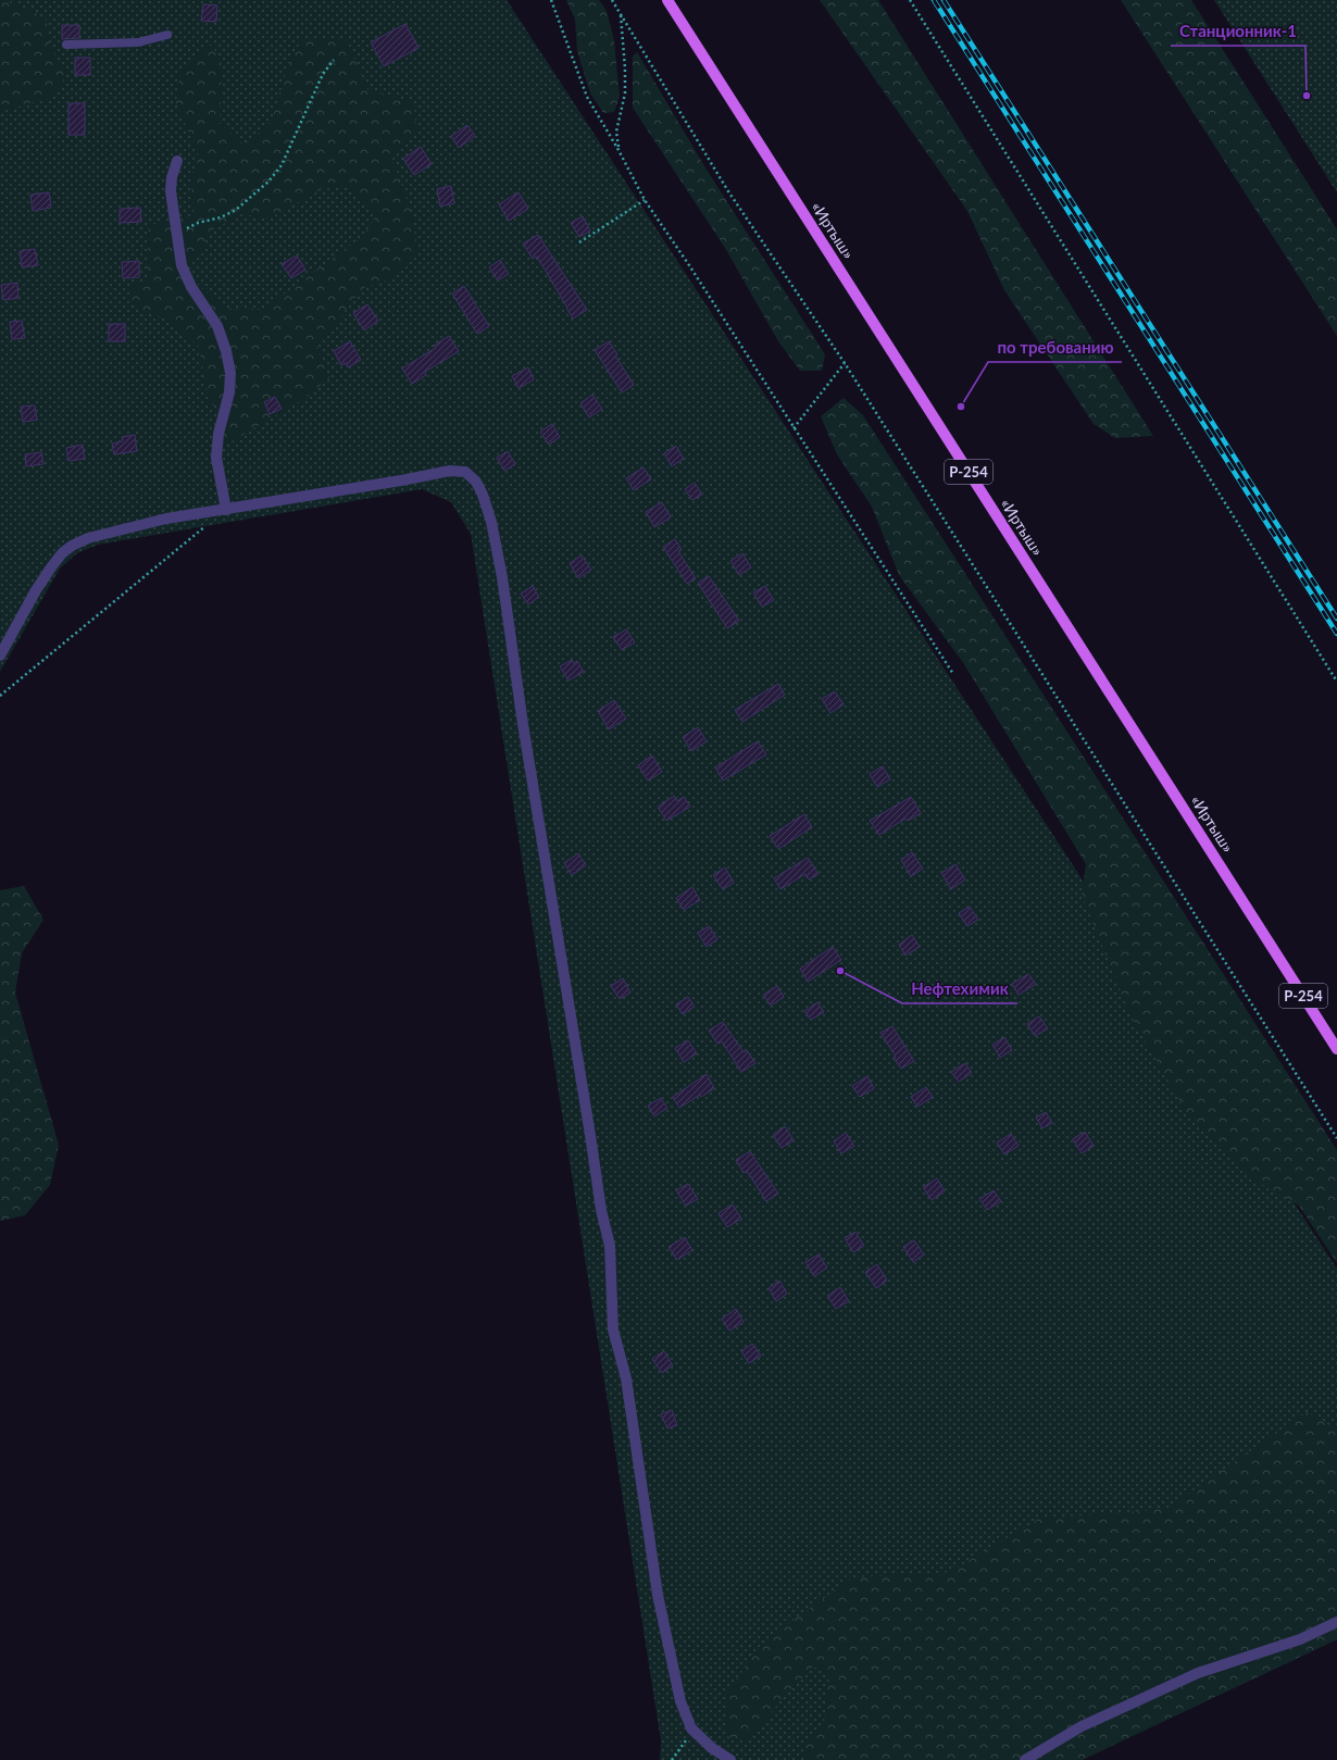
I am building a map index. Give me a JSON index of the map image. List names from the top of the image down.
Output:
{
  "streets": {
    "main road": ["«Иртыш»", "Р-254"]
  },
  "places": ["Станционник-1", "по требованию", "Нефтехимик"]
}
